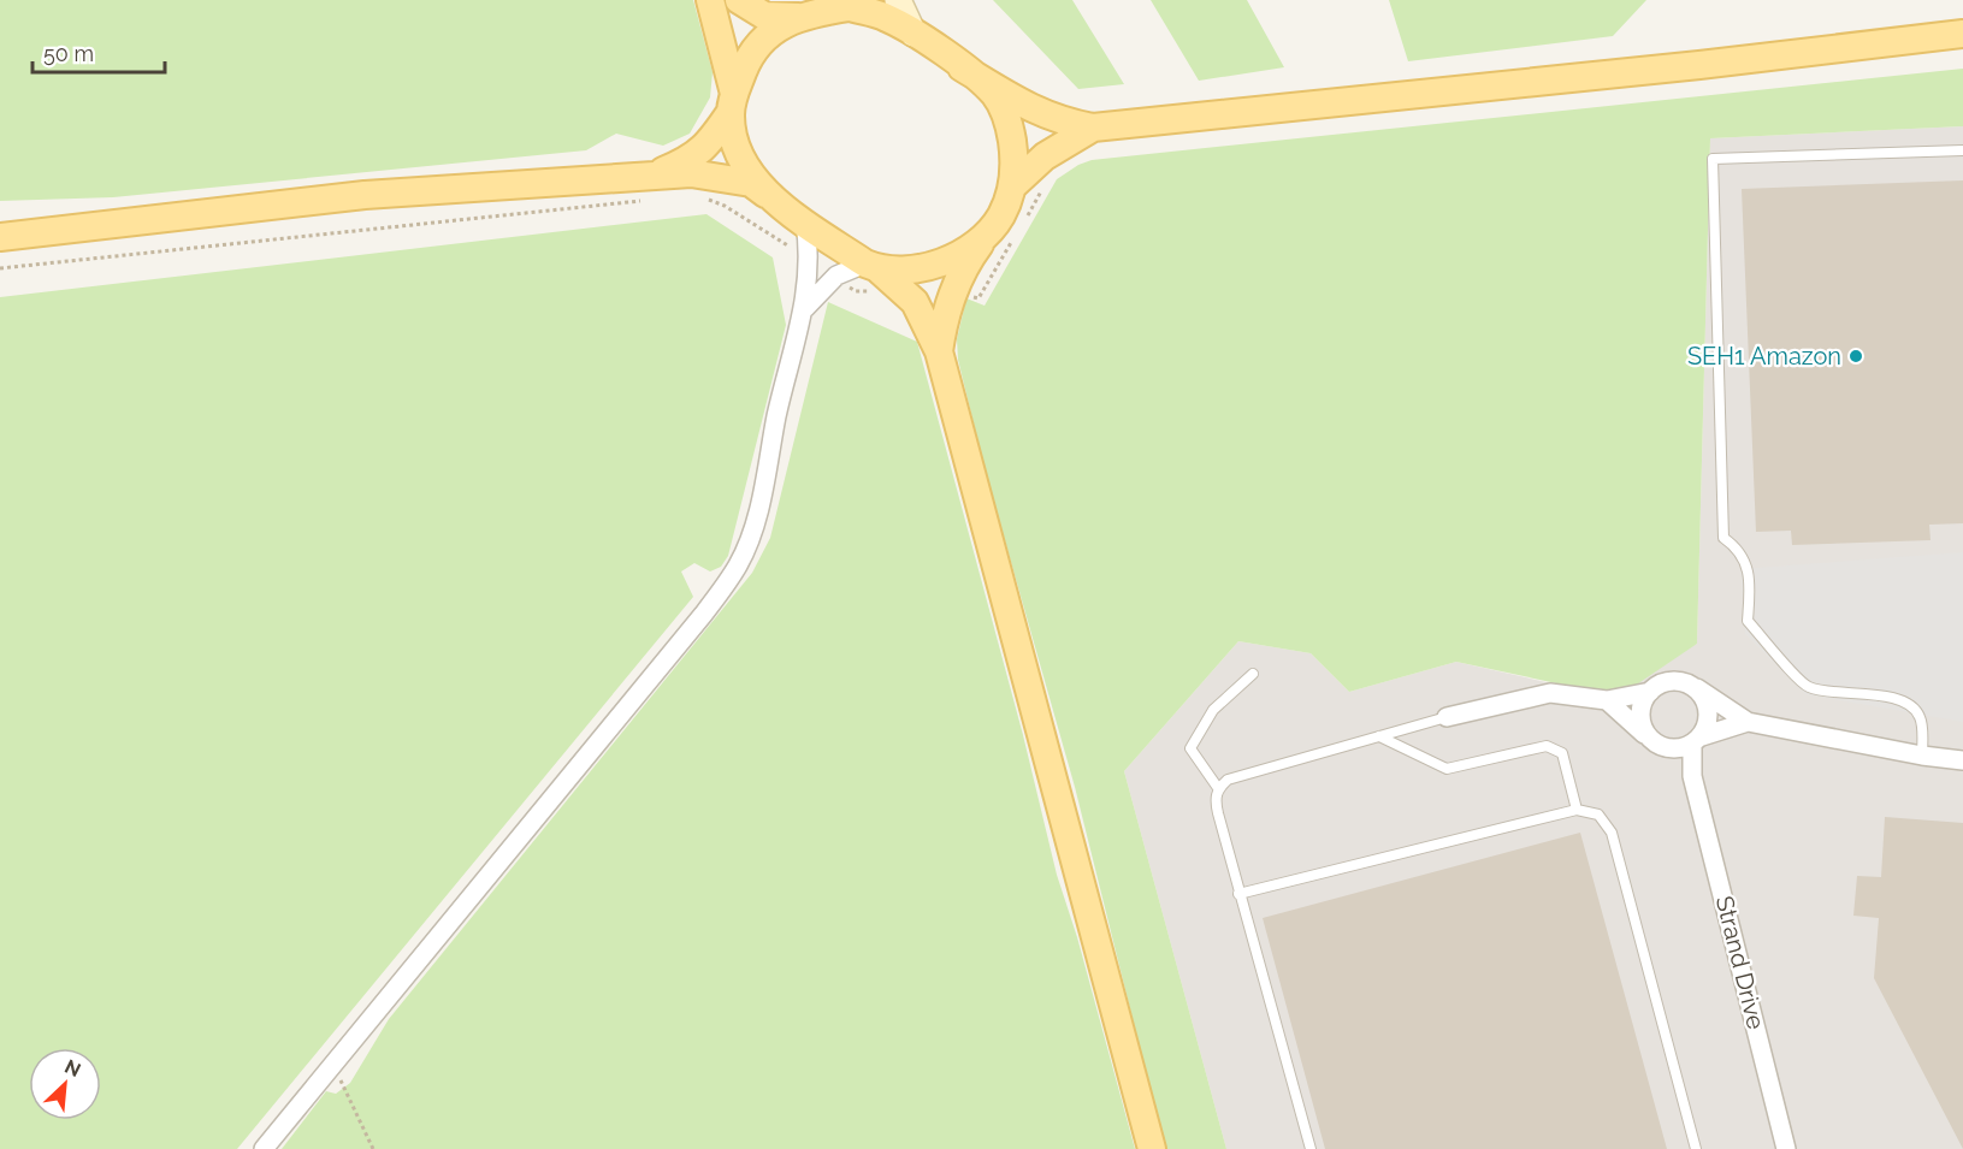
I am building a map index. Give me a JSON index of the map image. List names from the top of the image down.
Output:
{
  "streets": {
    "street": ["Strand Drive"]
  },
  "places": ["SEH1 Amazon"],
  "scale_bar": "50 m",
  "north": "top right"
}
